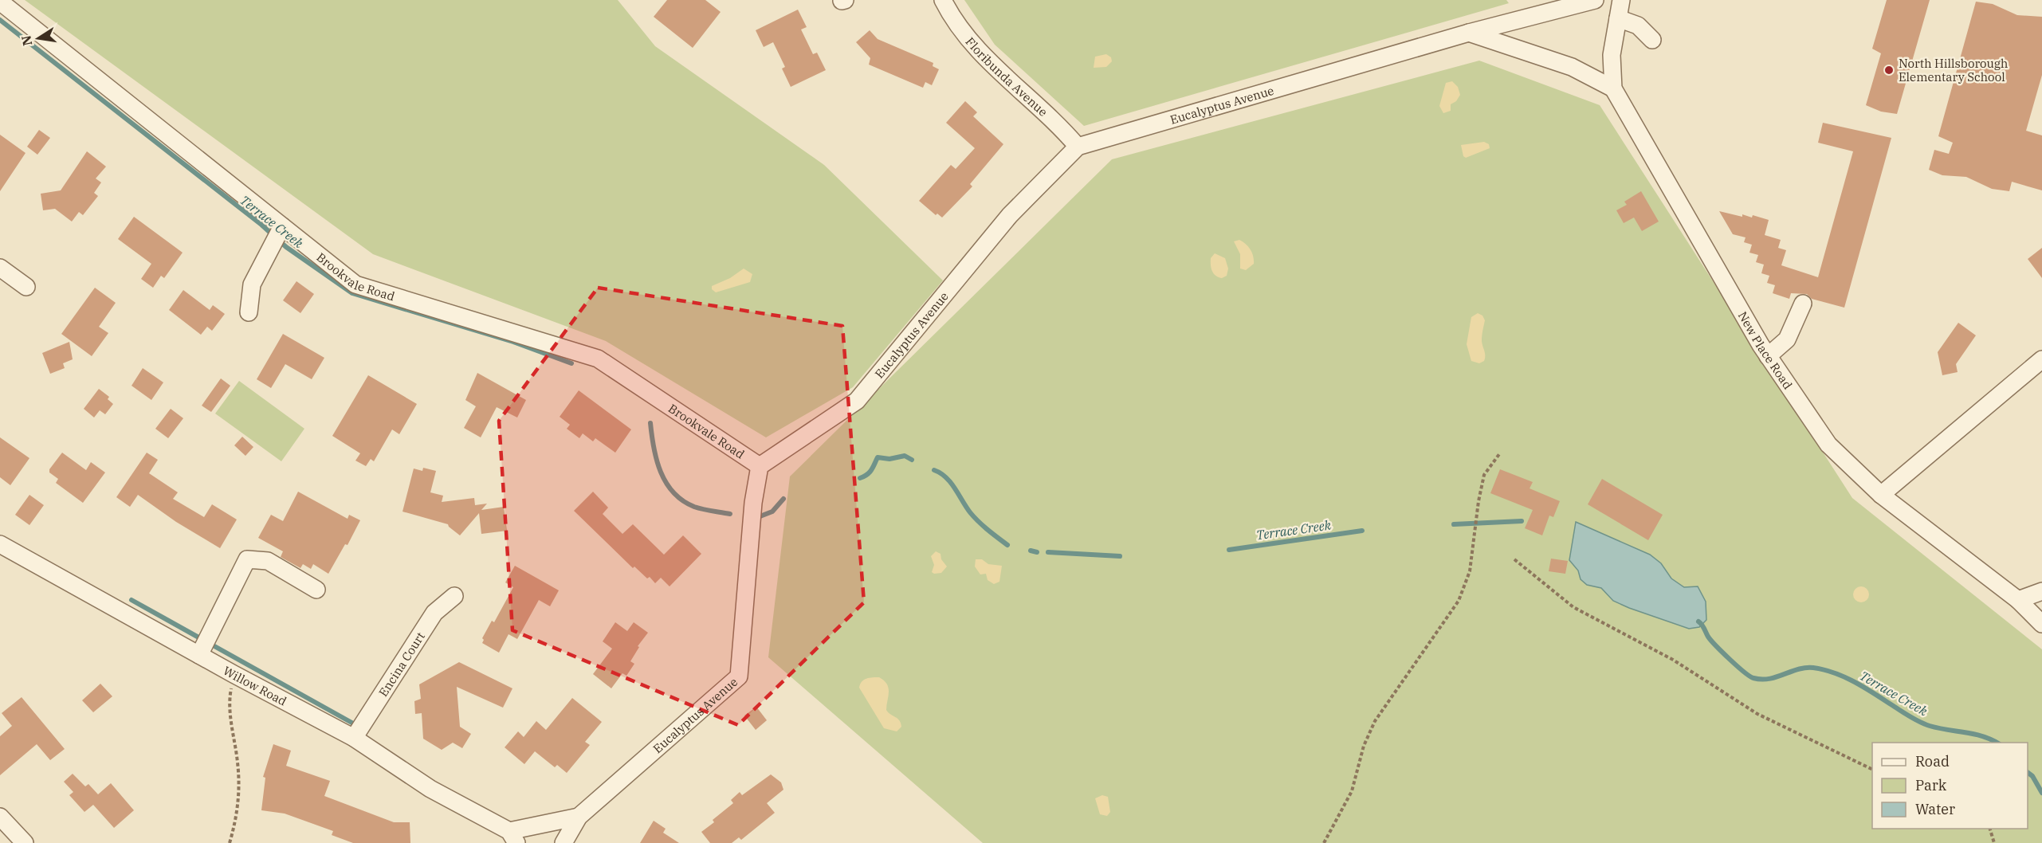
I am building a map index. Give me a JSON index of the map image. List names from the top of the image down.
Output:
{
  "streets": {
    "street": [
      "Floribunda Avenue",
      "Eucalyptus Avenue",
      "Brookvale Road",
      "New Place Road",
      "Encina Court",
      "Willow Road"
    ]
  },
  "crossings": [
    ["Floribunda Avenue", "Eucalyptus Avenue"],
    ["Eucalyptus Avenue", "Brookvale Road"],
    ["Eucalyptus Avenue", "Willow Road"],
    ["Encina Court", "Willow Road"]
  ],
  "water": ["Terrace Creek"],
  "places": ["North Hillsborough Elementary School"],
  "legend": ["Road", "Park", "Water"],
  "north": "left"
}
